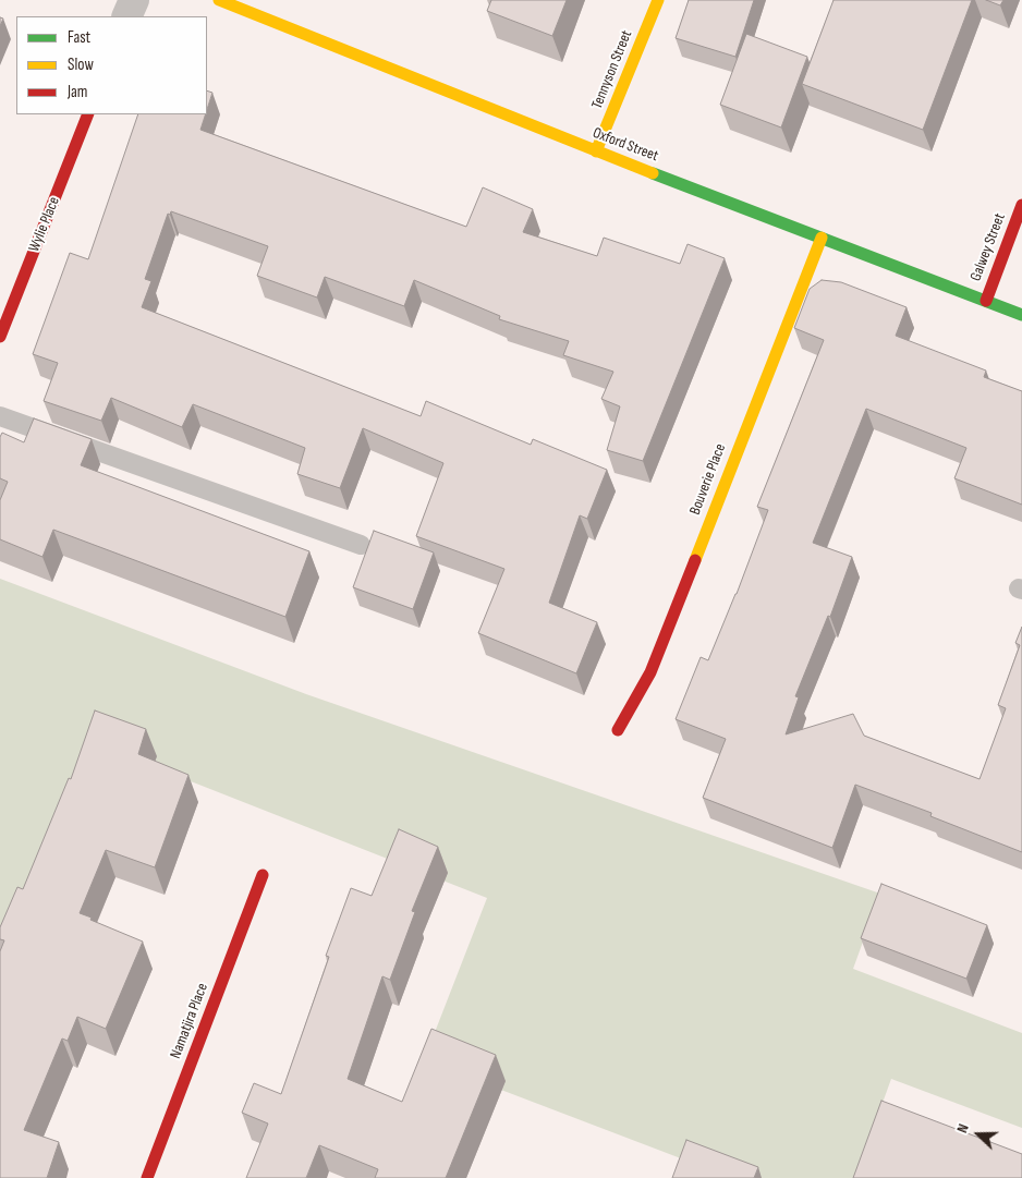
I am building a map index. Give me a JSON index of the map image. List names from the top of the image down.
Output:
{
  "streets": {
    "street": [
      "Tennyson Street",
      "Oxford Street",
      "Wylie Place",
      "Galwey Street",
      "Bouverie Place",
      "Namatjira Place"
    ]
  },
  "crossings": [
    ["Tennyson Street", "Oxford Street"],
    ["Oxford Street", "Galwey Street"],
    ["Oxford Street", "Bouverie Place"]
  ],
  "legend": ["Fast", "Slow", "Jam"],
  "north": "left"
}
